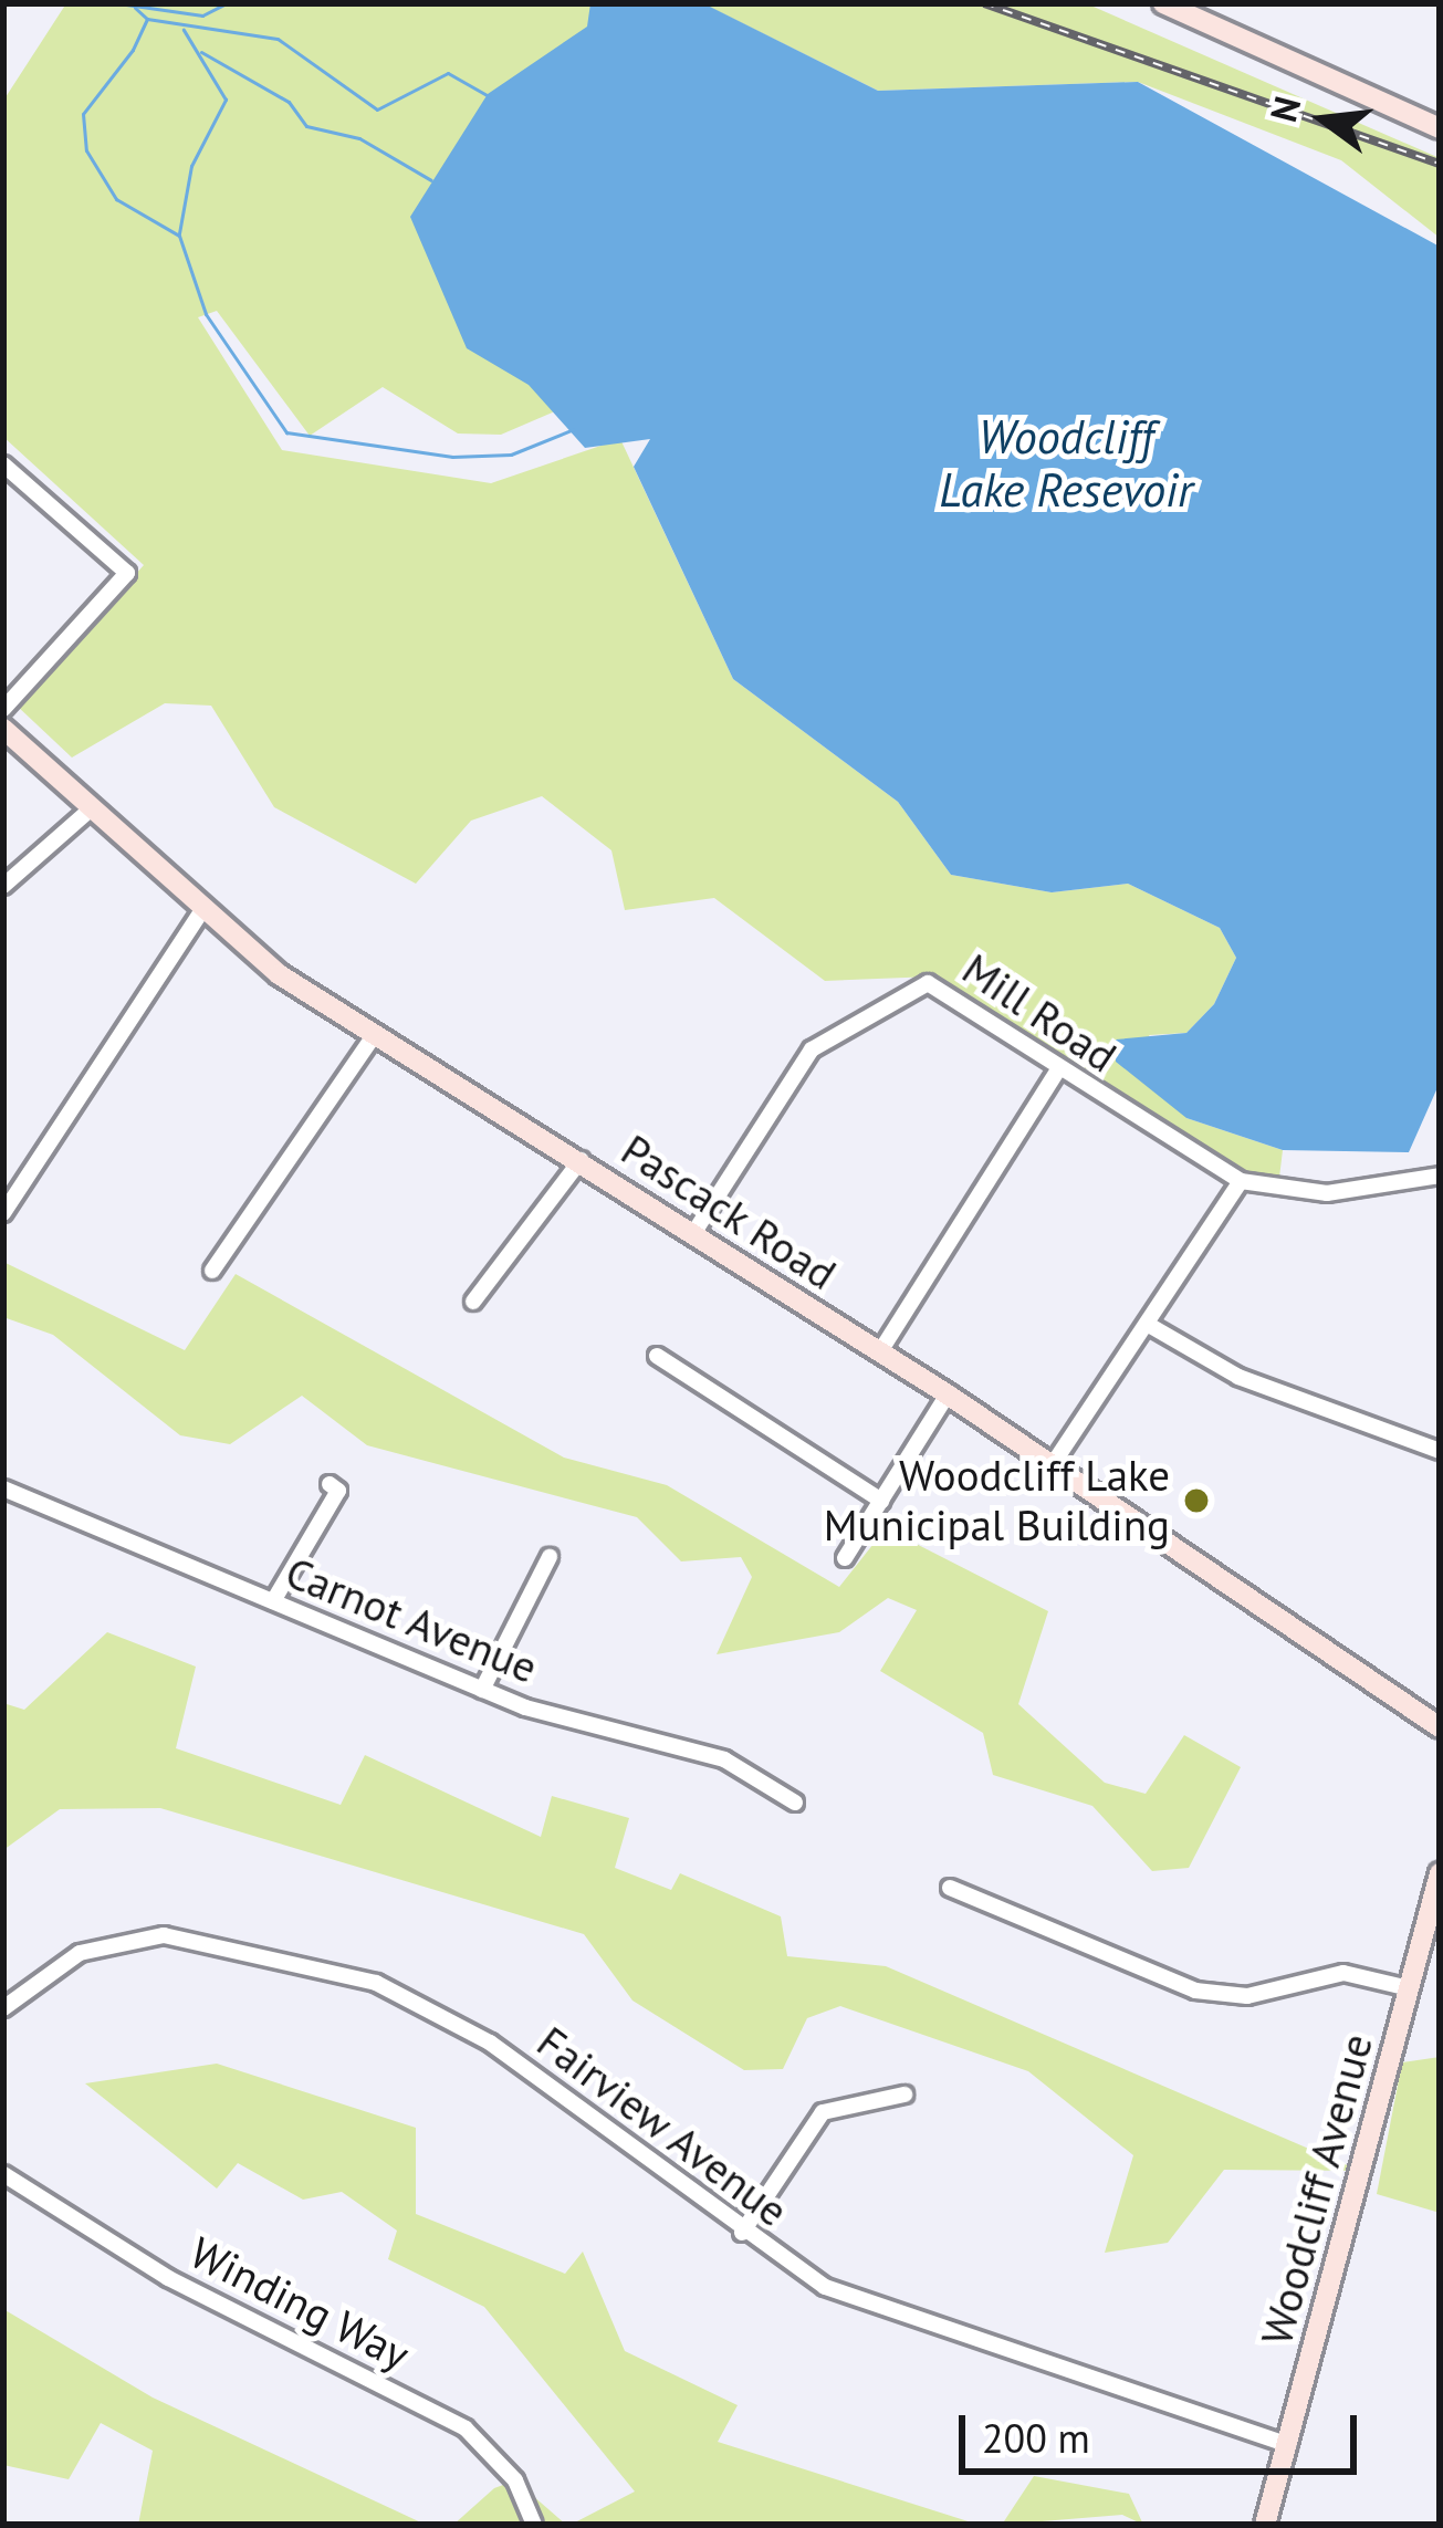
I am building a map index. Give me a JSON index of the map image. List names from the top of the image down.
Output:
{
  "streets": {
    "street": [
      "Mill Road",
      "Pascack Road",
      "Carnot Avenue",
      "Fairview Avenue",
      "Woodcliff Avenue",
      "Winding Way"
    ]
  },
  "crossings": [
    ["Mill Road", "Pascack Road"],
    ["Fairview Avenue", "Woodcliff Avenue"]
  ],
  "water": ["Woodcliff Lake Resevoir"],
  "places": ["Woodcliff Lake Municipal Building"],
  "scale_bar": "200 m",
  "north": "left"
}
